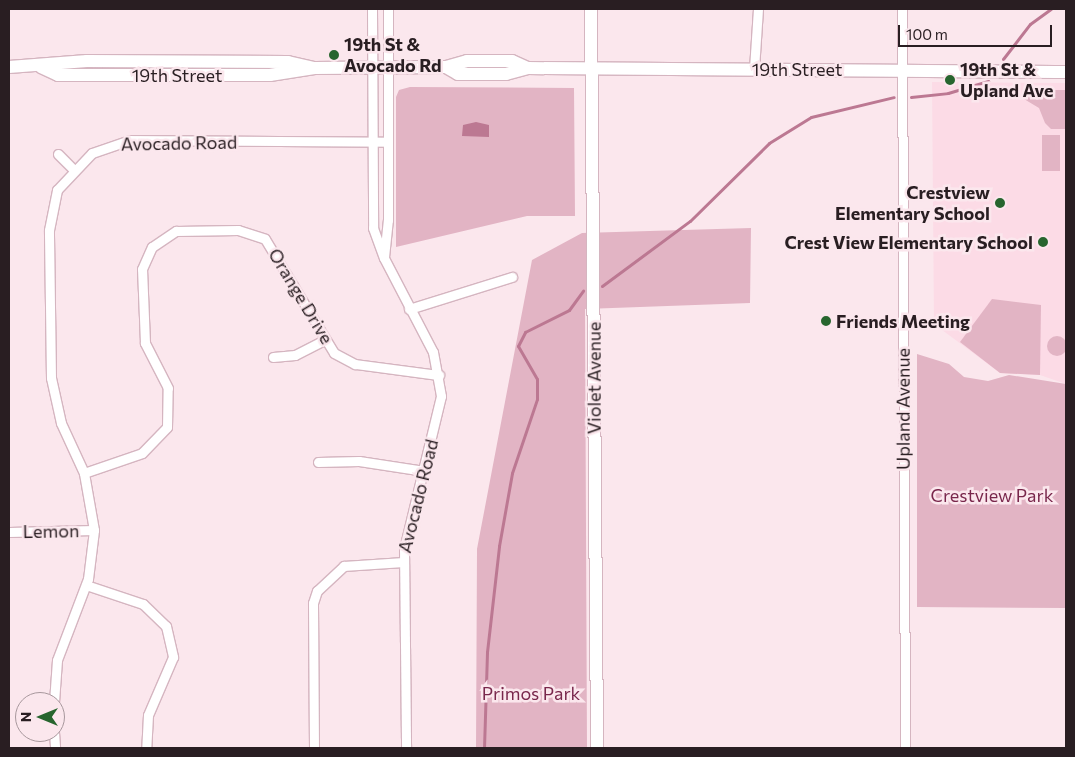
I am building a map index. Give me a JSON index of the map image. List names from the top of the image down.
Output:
{
  "streets": {
    "street": [
      "19th Street",
      "Avocado Road",
      "Orange Drive",
      "Violet Avenue",
      "Upland Avenue",
      "Lemon"
    ]
  },
  "crossings": [
    ["19th Street", "Avocado Road"],
    ["19th Street", "Violet Avenue"],
    ["19th Street", "Upland Avenue"],
    ["Avocado Road", "Orange Drive"],
    ["Avocado Road", "Lemon"]
  ],
  "parks": ["Crestview Park", "Primos Park"],
  "places": [
    "19th St & Avocado Rd",
    "19th St & Upland Ave",
    "Crestview Elementary School",
    "Crest View Elementary School",
    "Friends Meeting"
  ],
  "scale_bar": "100 m",
  "north": "left"
}
